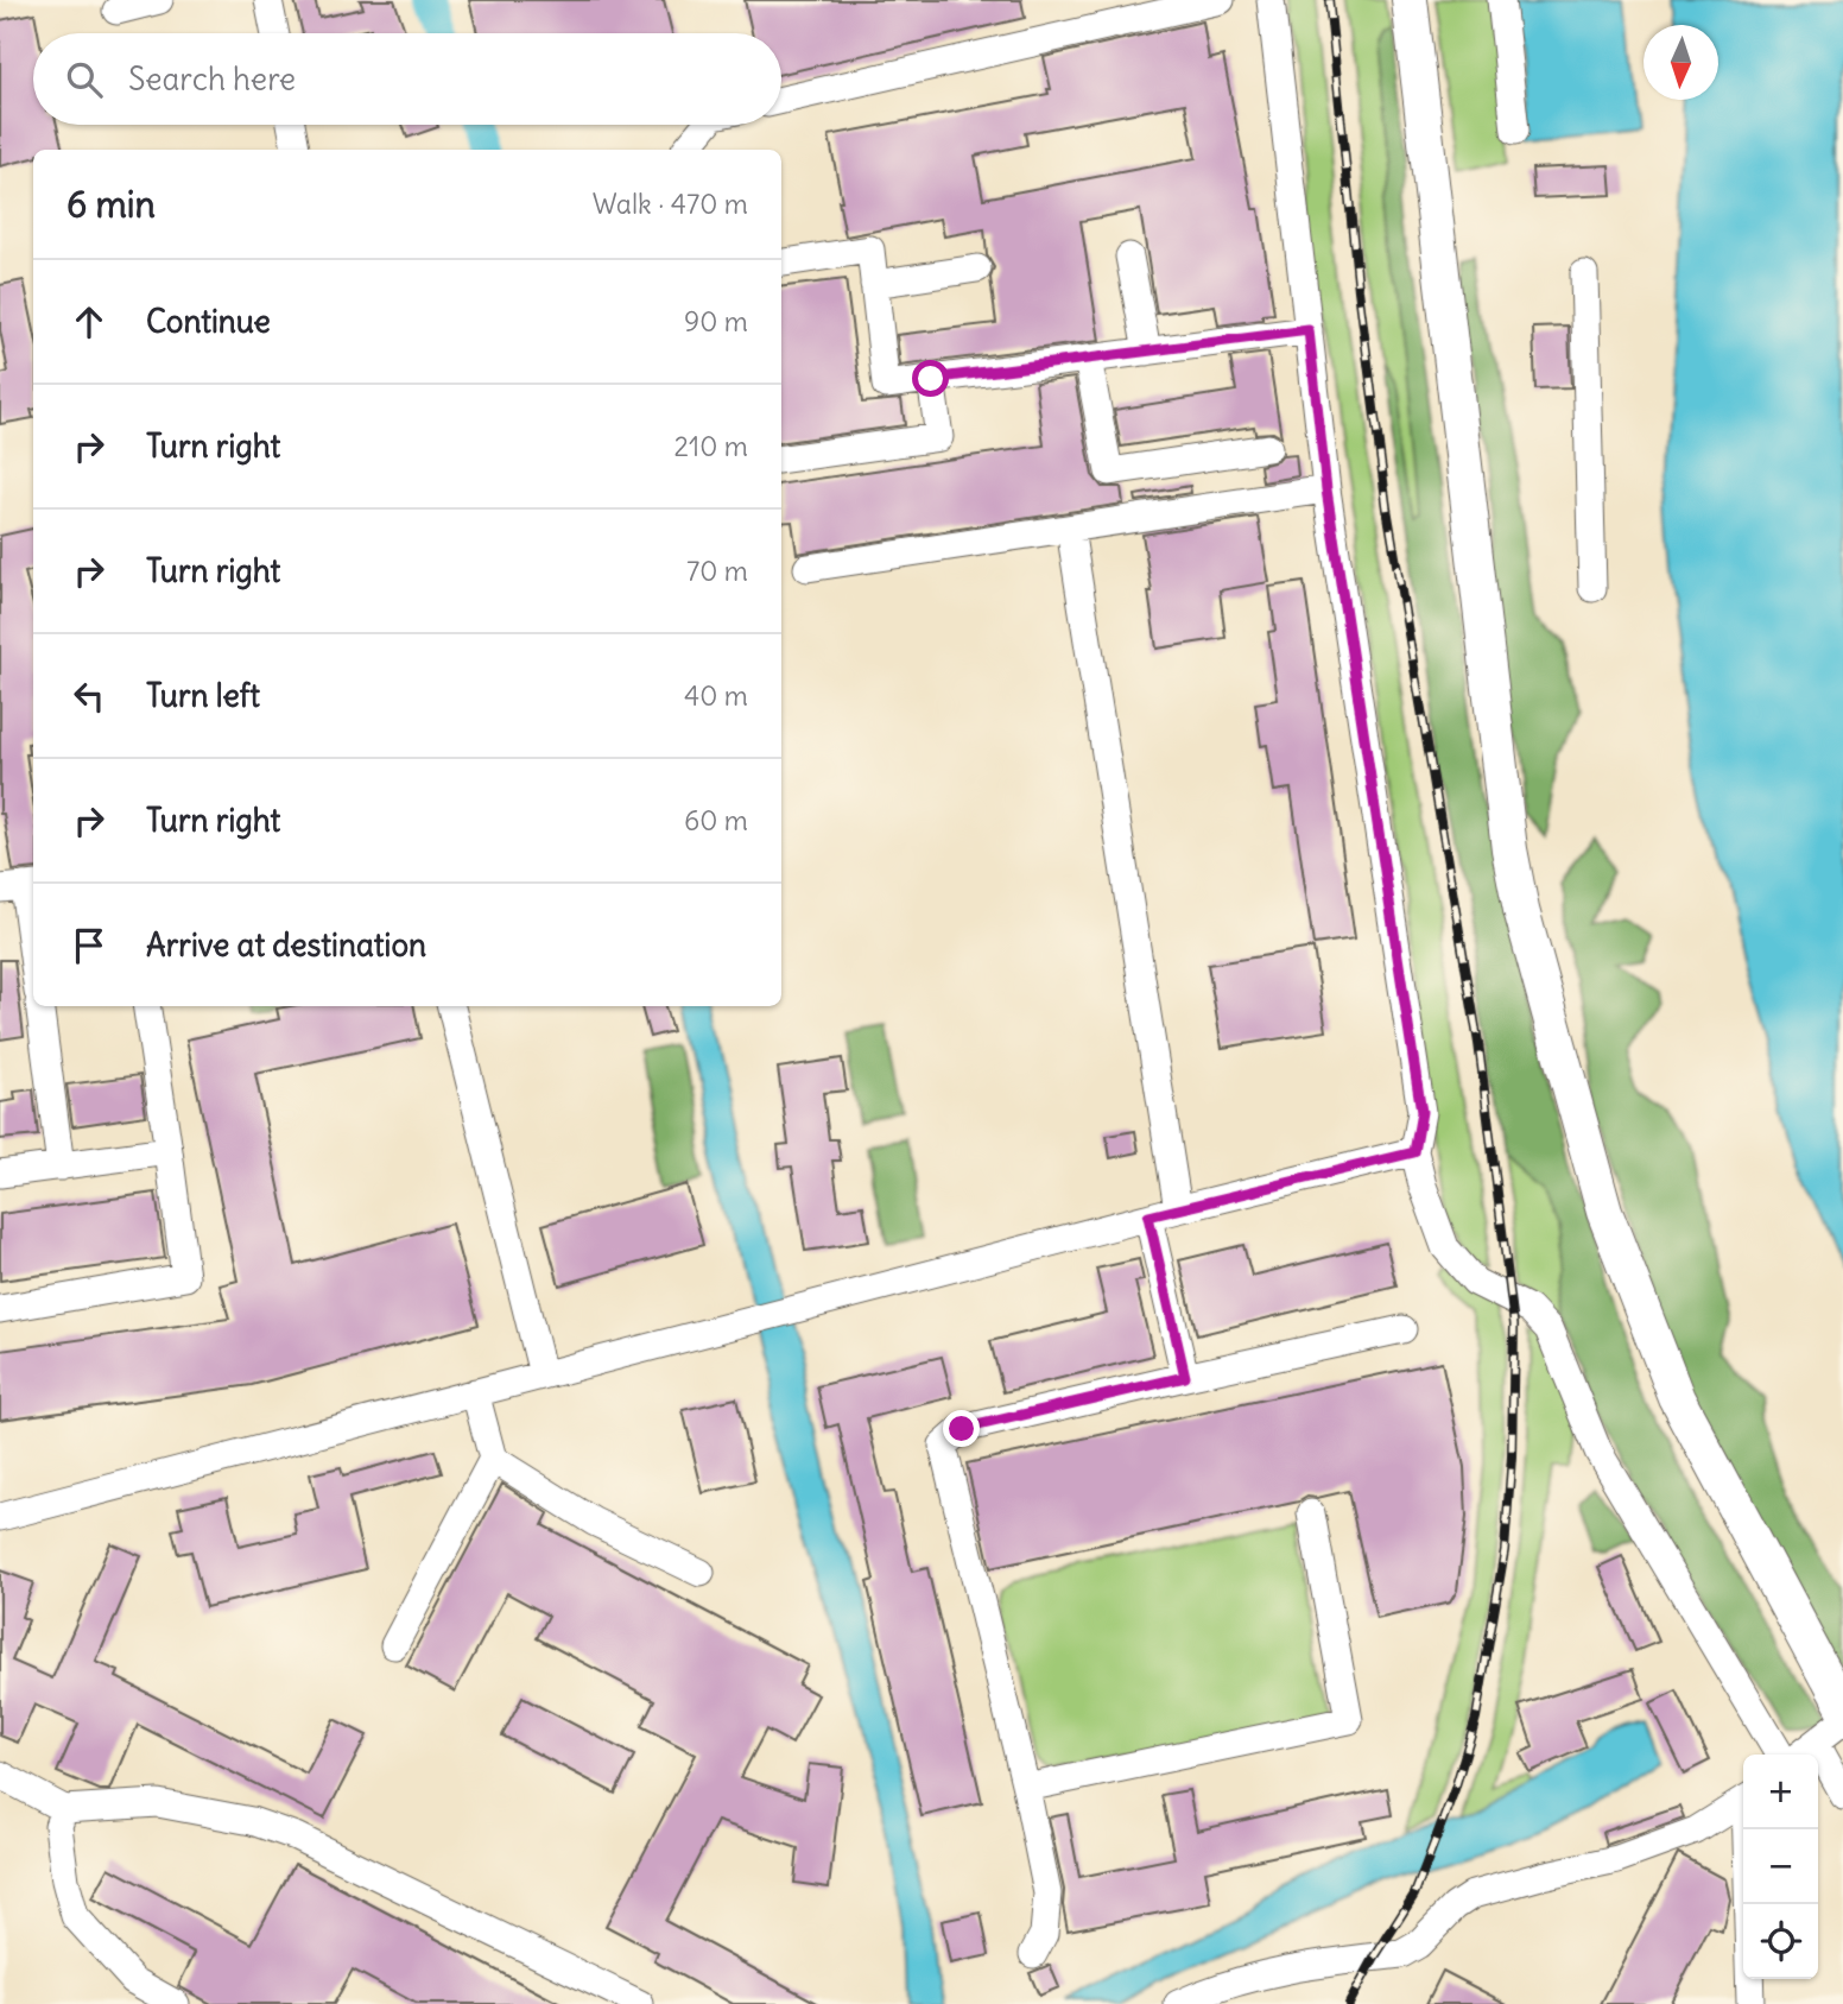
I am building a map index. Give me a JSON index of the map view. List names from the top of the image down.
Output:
{
  "north": "bottom",
  "page": {
    "search": "Search here",
    "heading": ["6 min", "Walk · 470 m"],
    "list": [
      ["Continue", "90 m"],
      ["Turn right", "210 m"],
      ["Turn right", "70 m"],
      ["Turn left", "40 m"],
      ["Turn right", "60 m"],
      "Arrive at destination"
    ],
    "map_buttons": ["+", "−"]
  }
}
